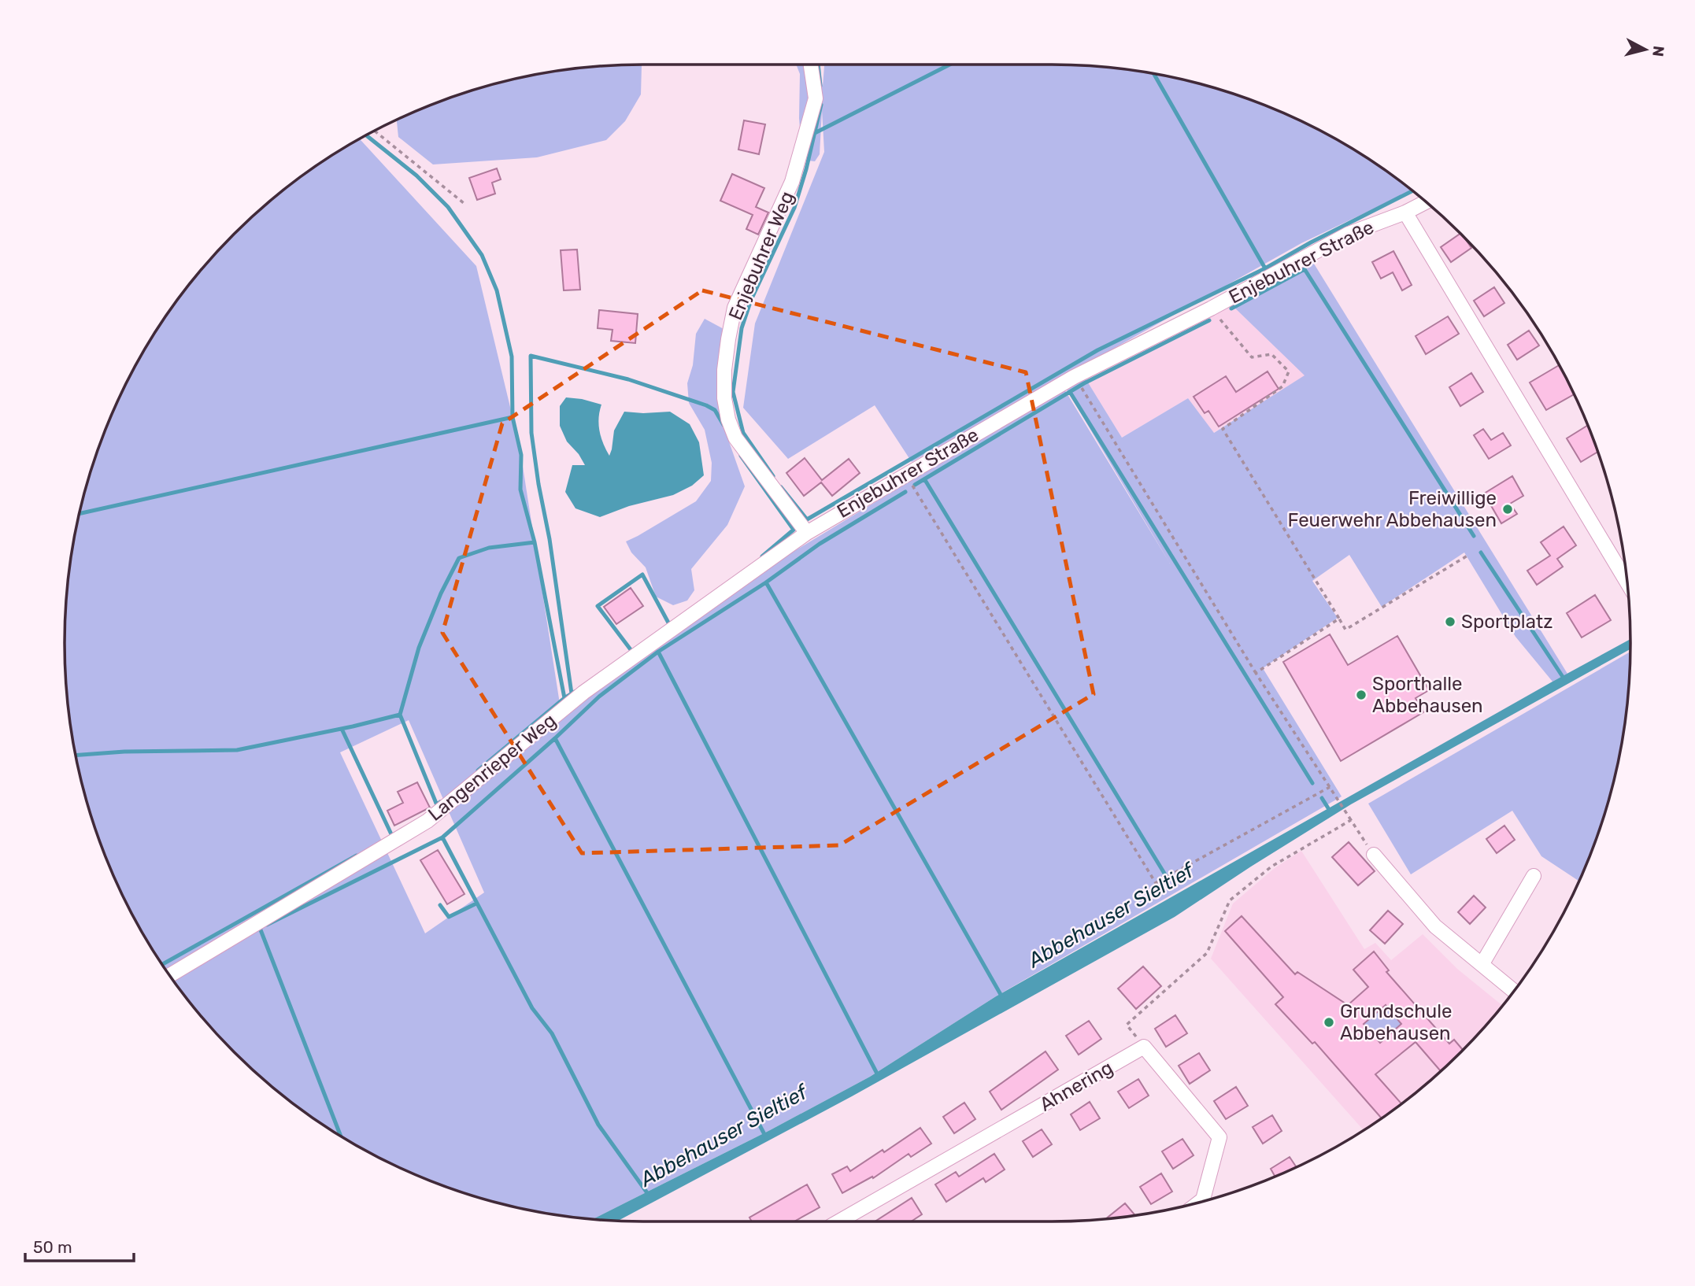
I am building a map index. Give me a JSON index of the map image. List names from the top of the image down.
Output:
{
  "streets": {
    "street": [
      "Enjebuhrer Weg",
      "Enjebuhrer Straße",
      "Langenrieper Weg",
      "Ahnering"
    ]
  },
  "crossings": [
    ["Enjebuhrer Weg", "Enjebuhrer Straße"],
    ["Enjebuhrer Weg", "Langenrieper Weg"],
    ["Enjebuhrer Straße", "Langenrieper Weg"]
  ],
  "water": ["Abbehauser Sieltief"],
  "places": [
    "Freiwillige Feuerwehr Abbehausen",
    "Sportplatz",
    "Sporthalle Abbehausen",
    "Grundschule Abbehausen"
  ],
  "scale_bar": "50 m",
  "north": "right"
}
